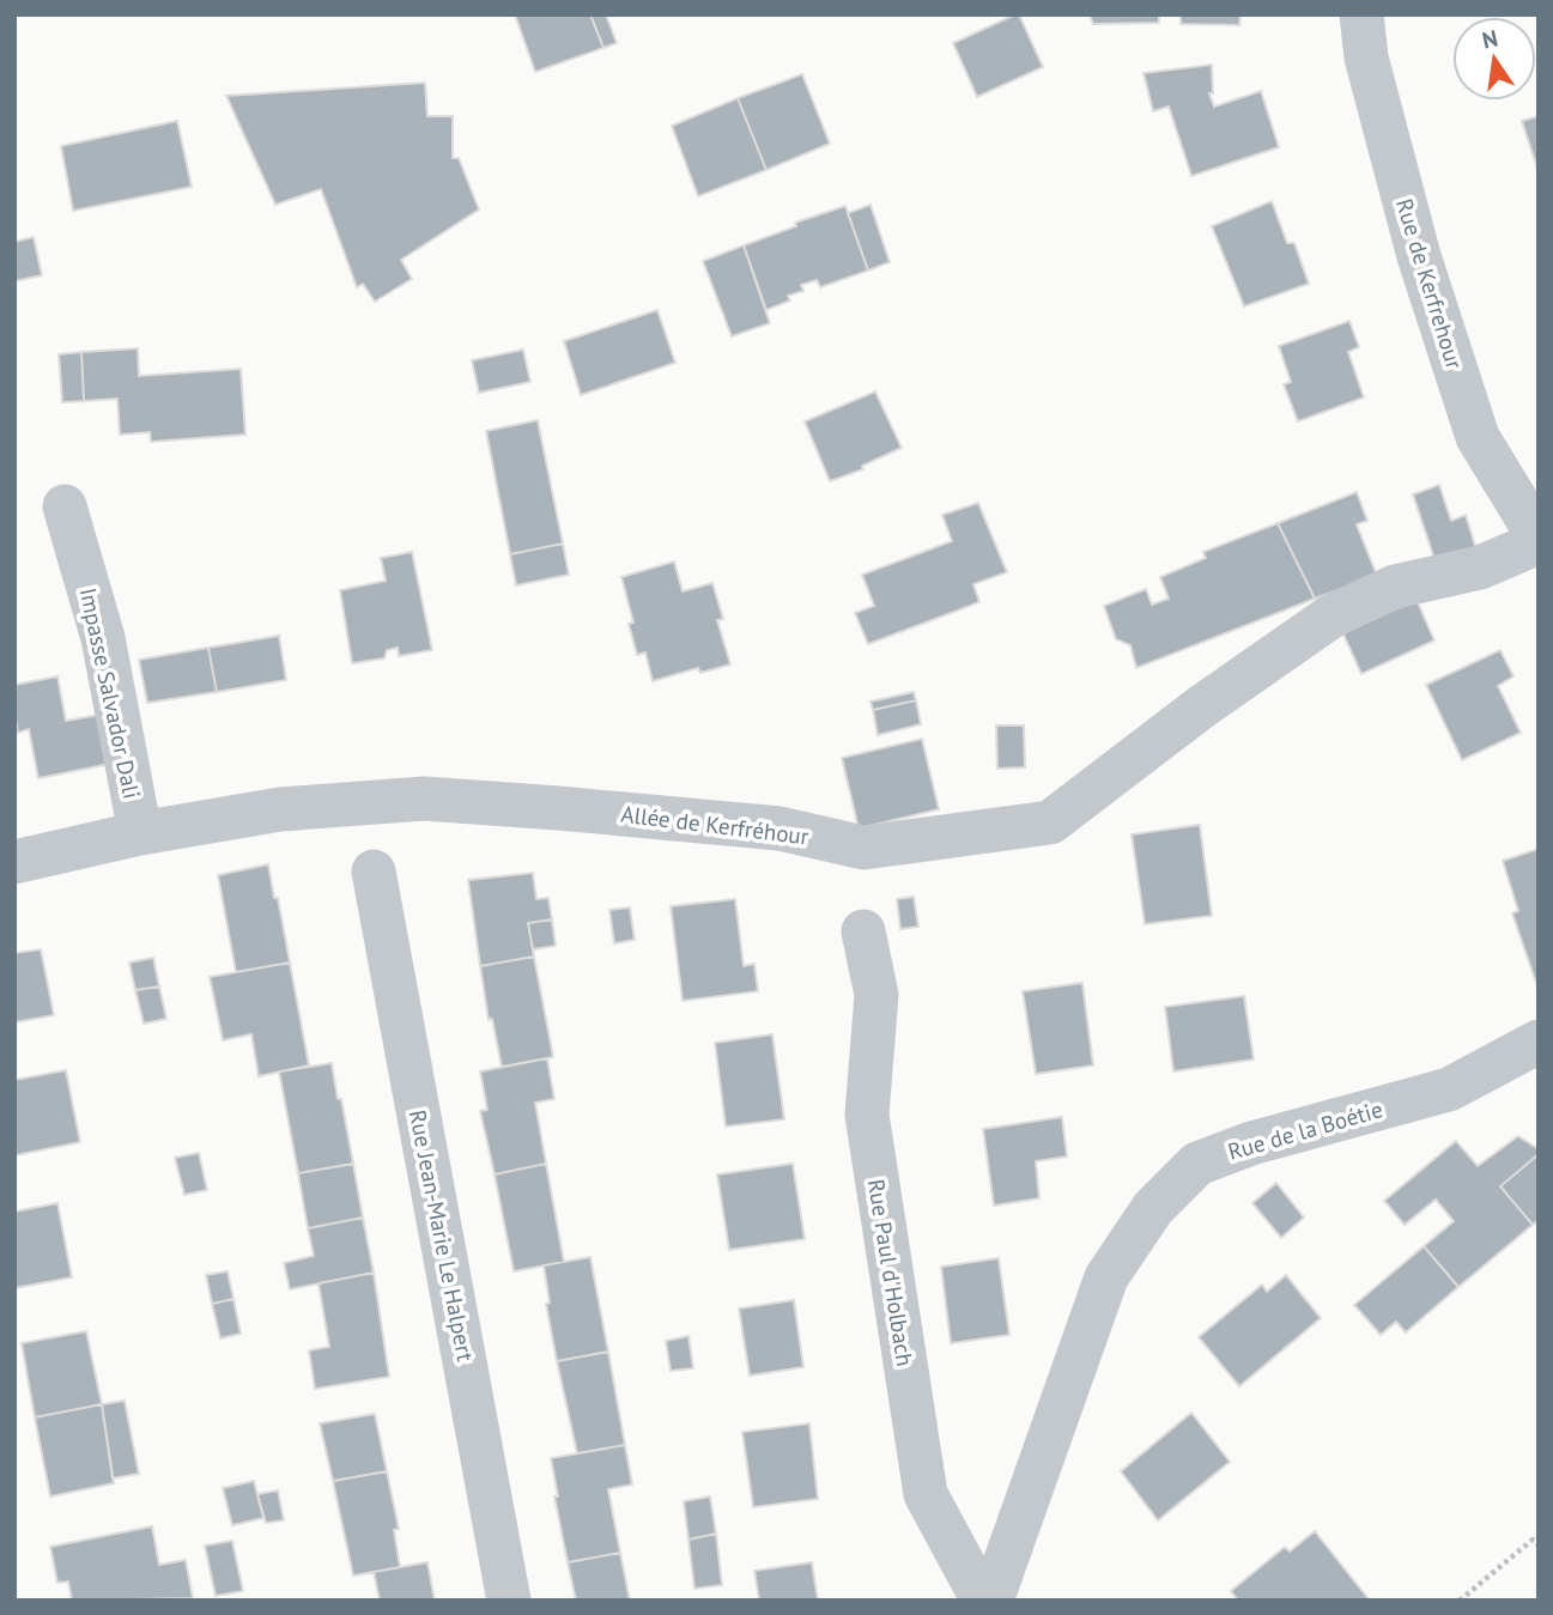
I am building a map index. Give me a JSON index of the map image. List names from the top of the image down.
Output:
{
  "streets": {
    "street": [
      "Rue de Kerfrehour",
      "Impasse Salvador Dali",
      "Allée de Kerfréhour",
      "Rue de la Boétie",
      "Rue Jean-Marie Le Halpert",
      "Rue Paul d'Holbach"
    ]
  },
  "crossings": [
    ["Rue de Kerfrehour", "Allée de Kerfréhour"],
    ["Impasse Salvador Dali", "Allée de Kerfréhour"]
  ],
  "north": "top"
}
